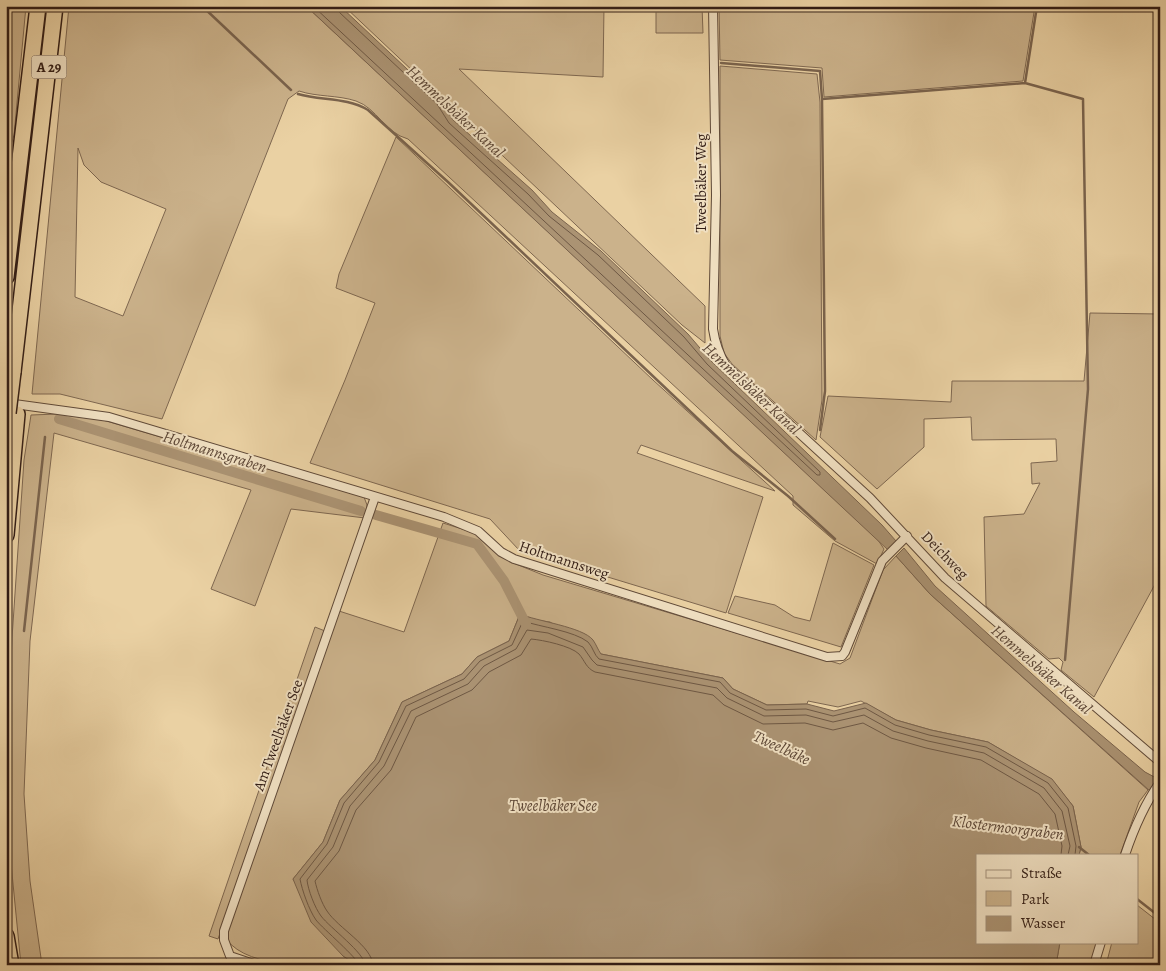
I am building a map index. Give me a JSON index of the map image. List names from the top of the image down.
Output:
{
  "streets": {
    "highway": ["A 29"],
    "street": [
      "Tweelbäker Weg",
      "Deichweg",
      "Holtmannsweg",
      "Am Tweelbäker See"
    ]
  },
  "crossings": [
    ["A 29", "Holtmannsweg"],
    ["Tweelbäker Weg", "Deichweg"],
    ["Deichweg", "Holtmannsweg"],
    ["Holtmannsweg", "Am Tweelbäker See"]
  ],
  "water": [
    "Hemmelsbäker Kanal",
    "Holtmannsgraben",
    "Tweelbäke",
    "Tweelbäker See",
    "Klostermoorgraben"
  ],
  "legend": ["Straße", "Park", "Wasser"]
}
